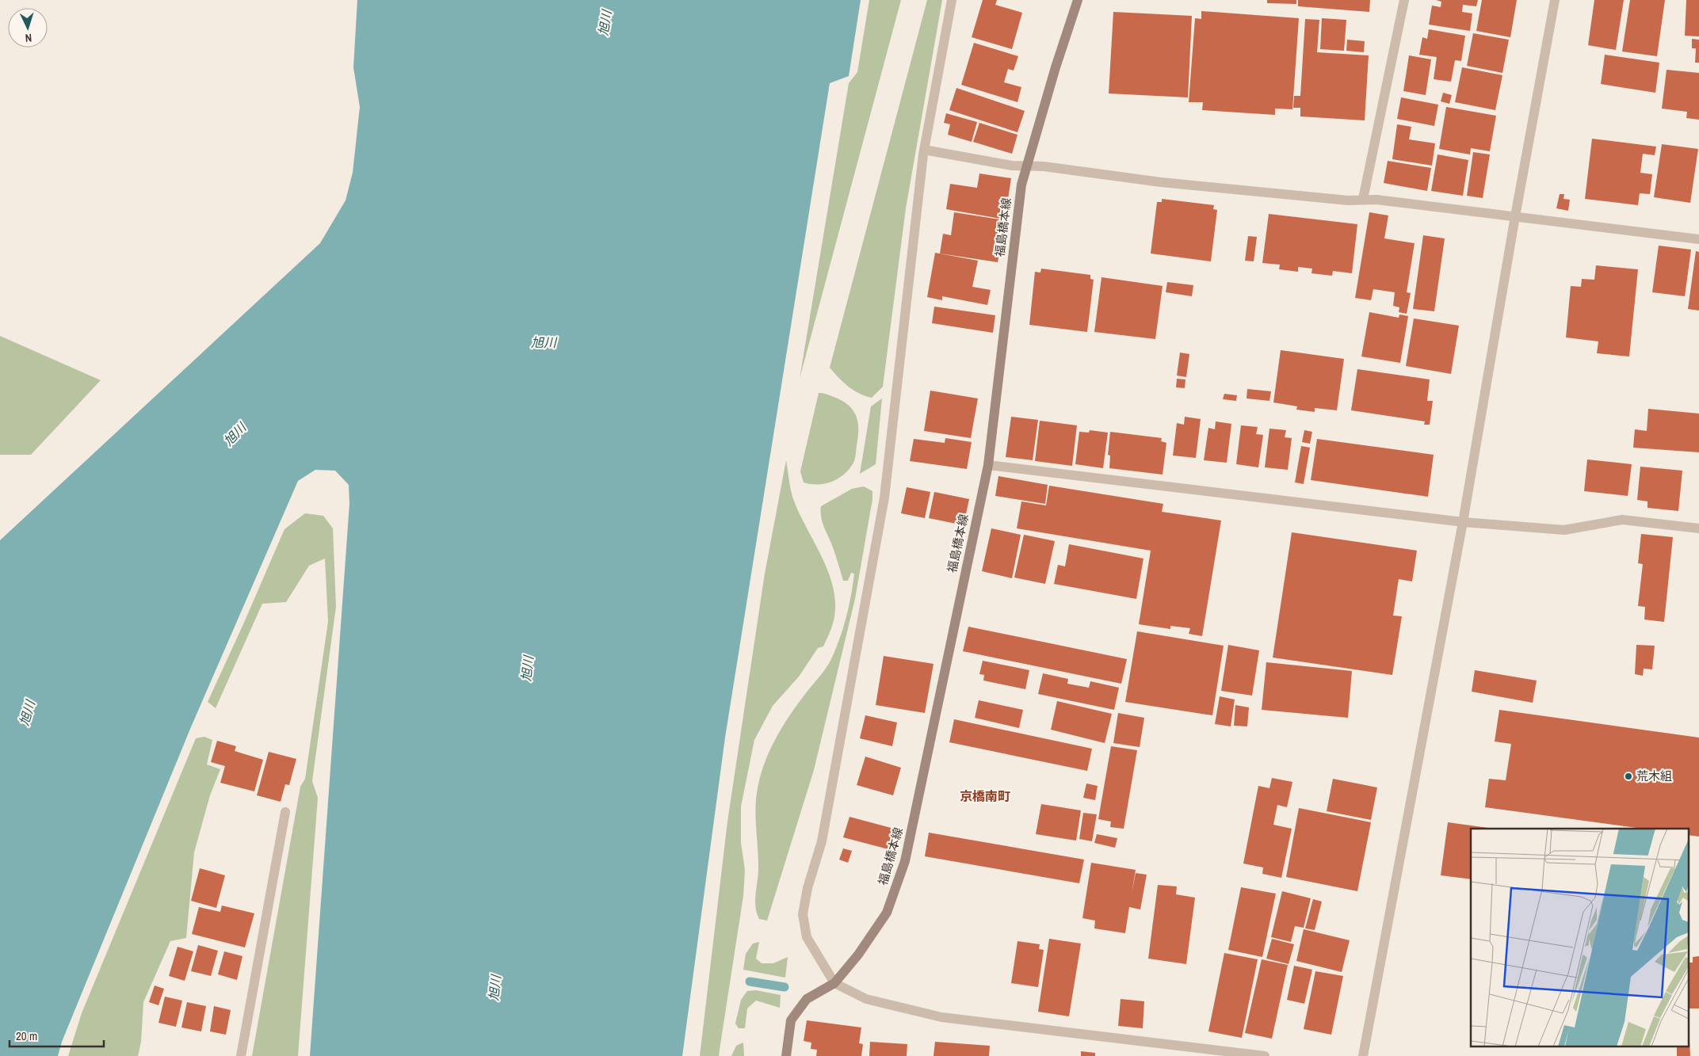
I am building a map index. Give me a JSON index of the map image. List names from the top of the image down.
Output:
{
  "streets": {
    "main road": ["福島橋本線"]
  },
  "districts": ["京橋南町"],
  "water": ["旭川"],
  "places": ["荒木組"],
  "scale_bar": "20 m",
  "north": "bottom"
}
